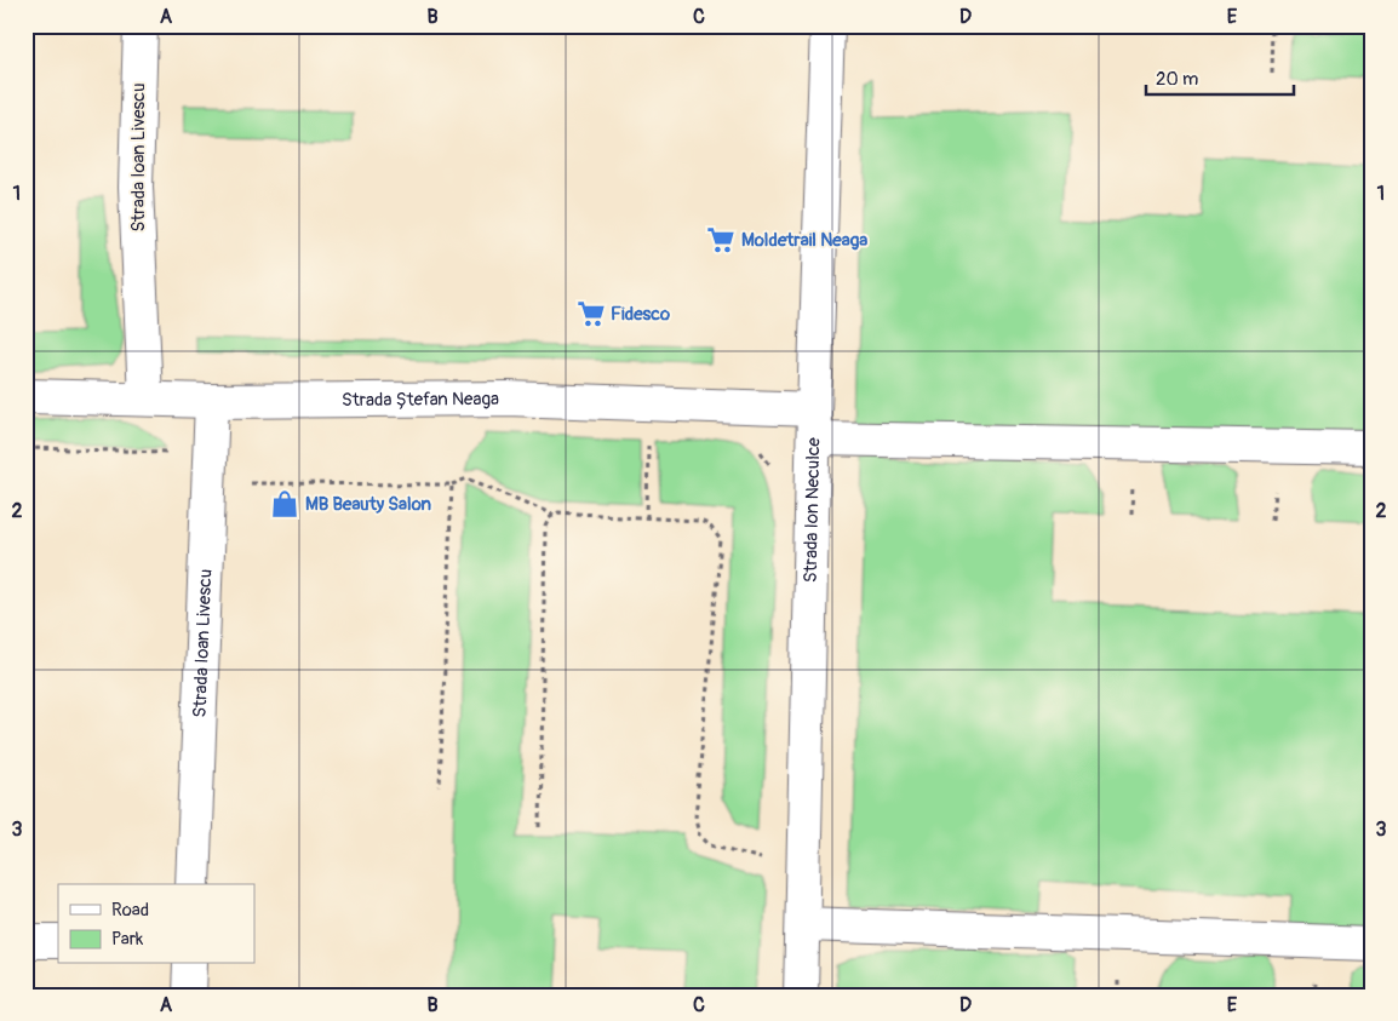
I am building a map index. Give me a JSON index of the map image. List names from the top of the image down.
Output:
{
  "streets": {
    "street": ["Strada Ioan Livescu", "Strada Ștefan Neaga", "Strada Ion Neculce"]
  },
  "crossings": [
    ["Strada Ioan Livescu", "Strada Ștefan Neaga"],
    ["Strada Ștefan Neaga", "Strada Ion Neculce"]
  ],
  "places": {
    "supermarket": ["Moldetrail Neaga", "Fidesco"],
    "shop": ["MB Beauty Salon"]
  },
  "legend": ["Road", "Park"],
  "scale_bar": "20 m",
  "grid": {
    "columns": [
      "A",
      "B",
      "C",
      "D",
      "E"
    ],
    "rows": ["1", "2", "3"]
  }
}
